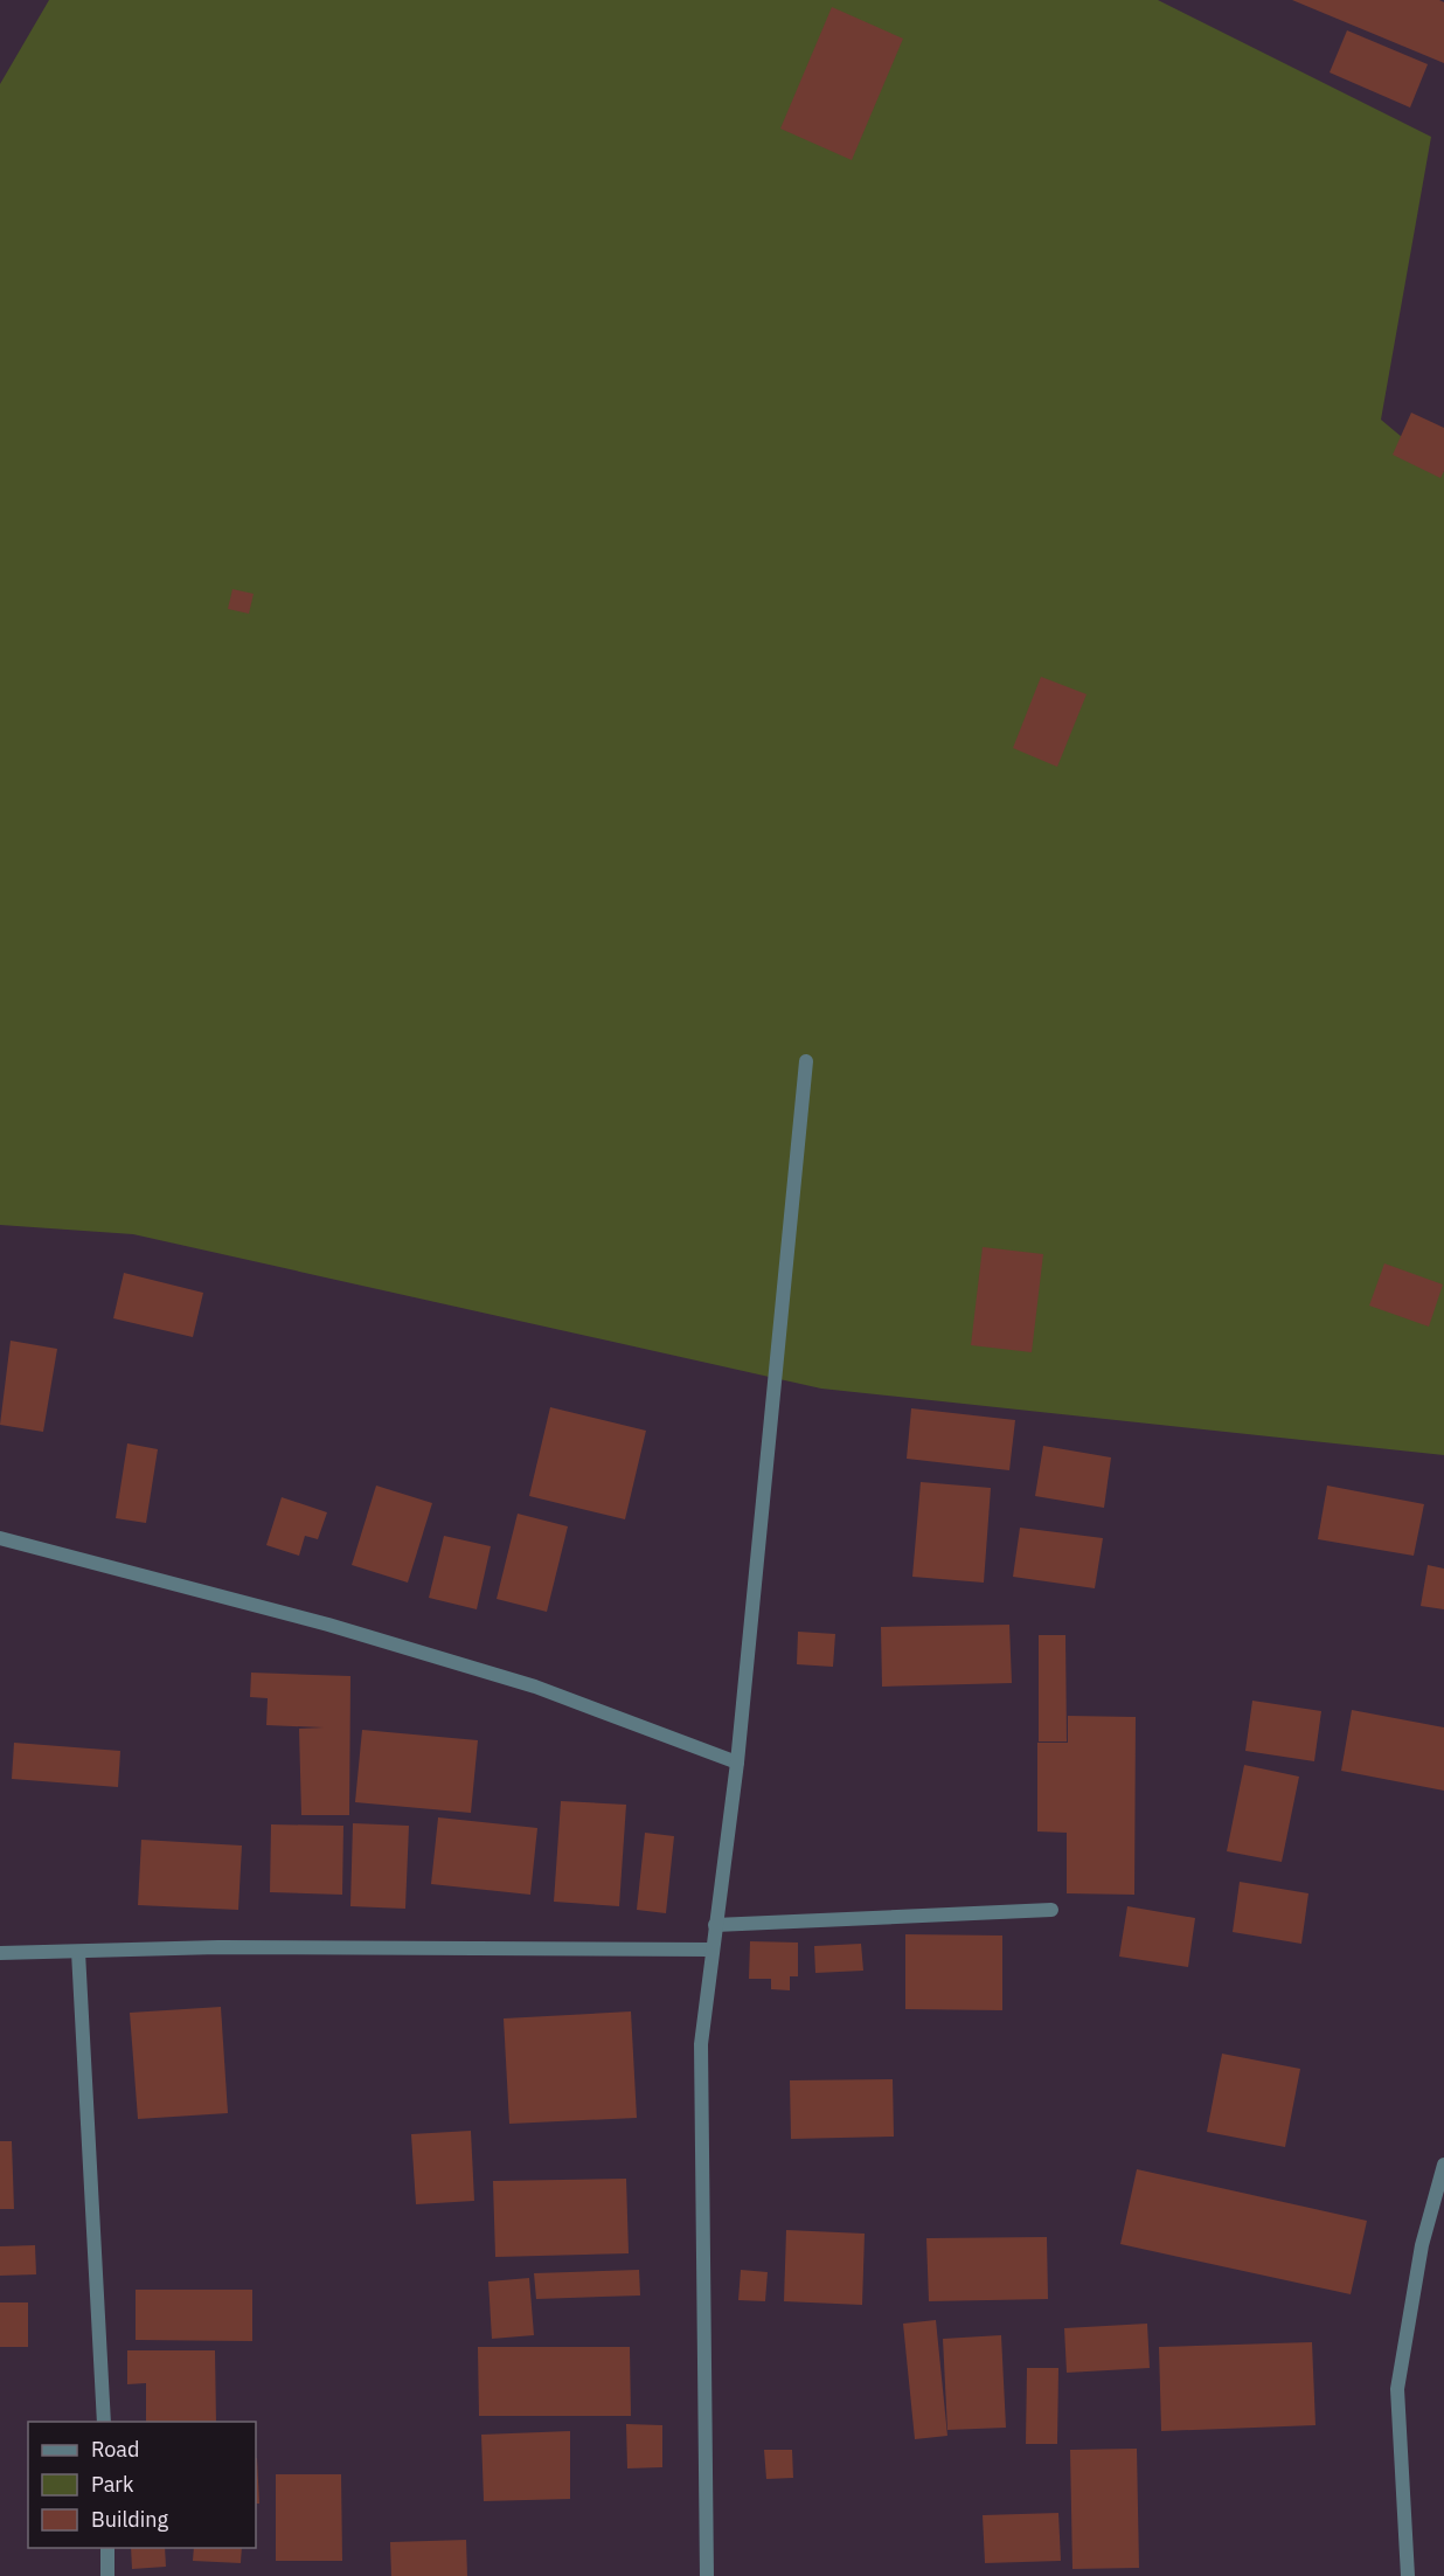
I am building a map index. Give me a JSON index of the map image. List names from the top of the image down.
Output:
{
  "legend": ["Road", "Park", "Building"]
}
